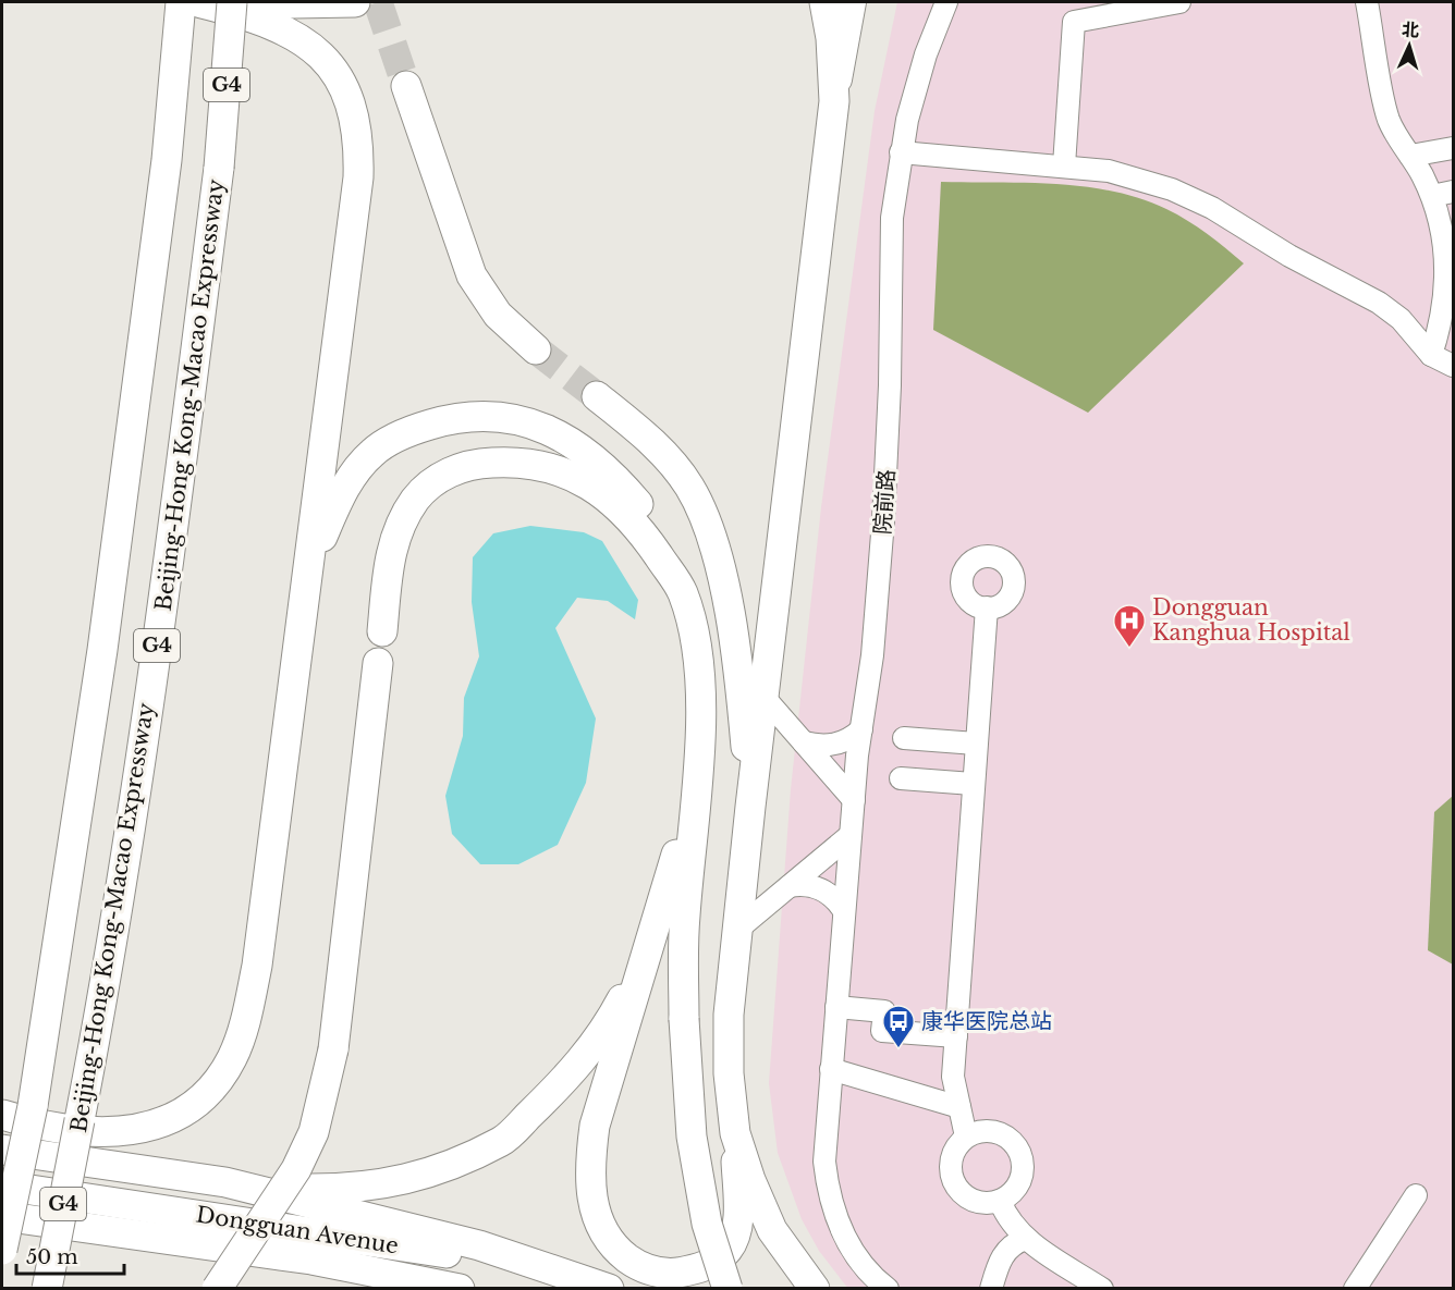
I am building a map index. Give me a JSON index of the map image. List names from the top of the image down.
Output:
{
  "streets": {
    "highway": ["G4", "Beijing-Hong Kong-Macao Expressway", "Dongguan Avenue"],
    "lane": ["院前路"]
  },
  "places": {
    "hospital": ["Dongguan Kanghua Hospital"],
    "bus stop": ["康华医院总站"]
  },
  "scale_bar": "50 m",
  "north": "top"
}
